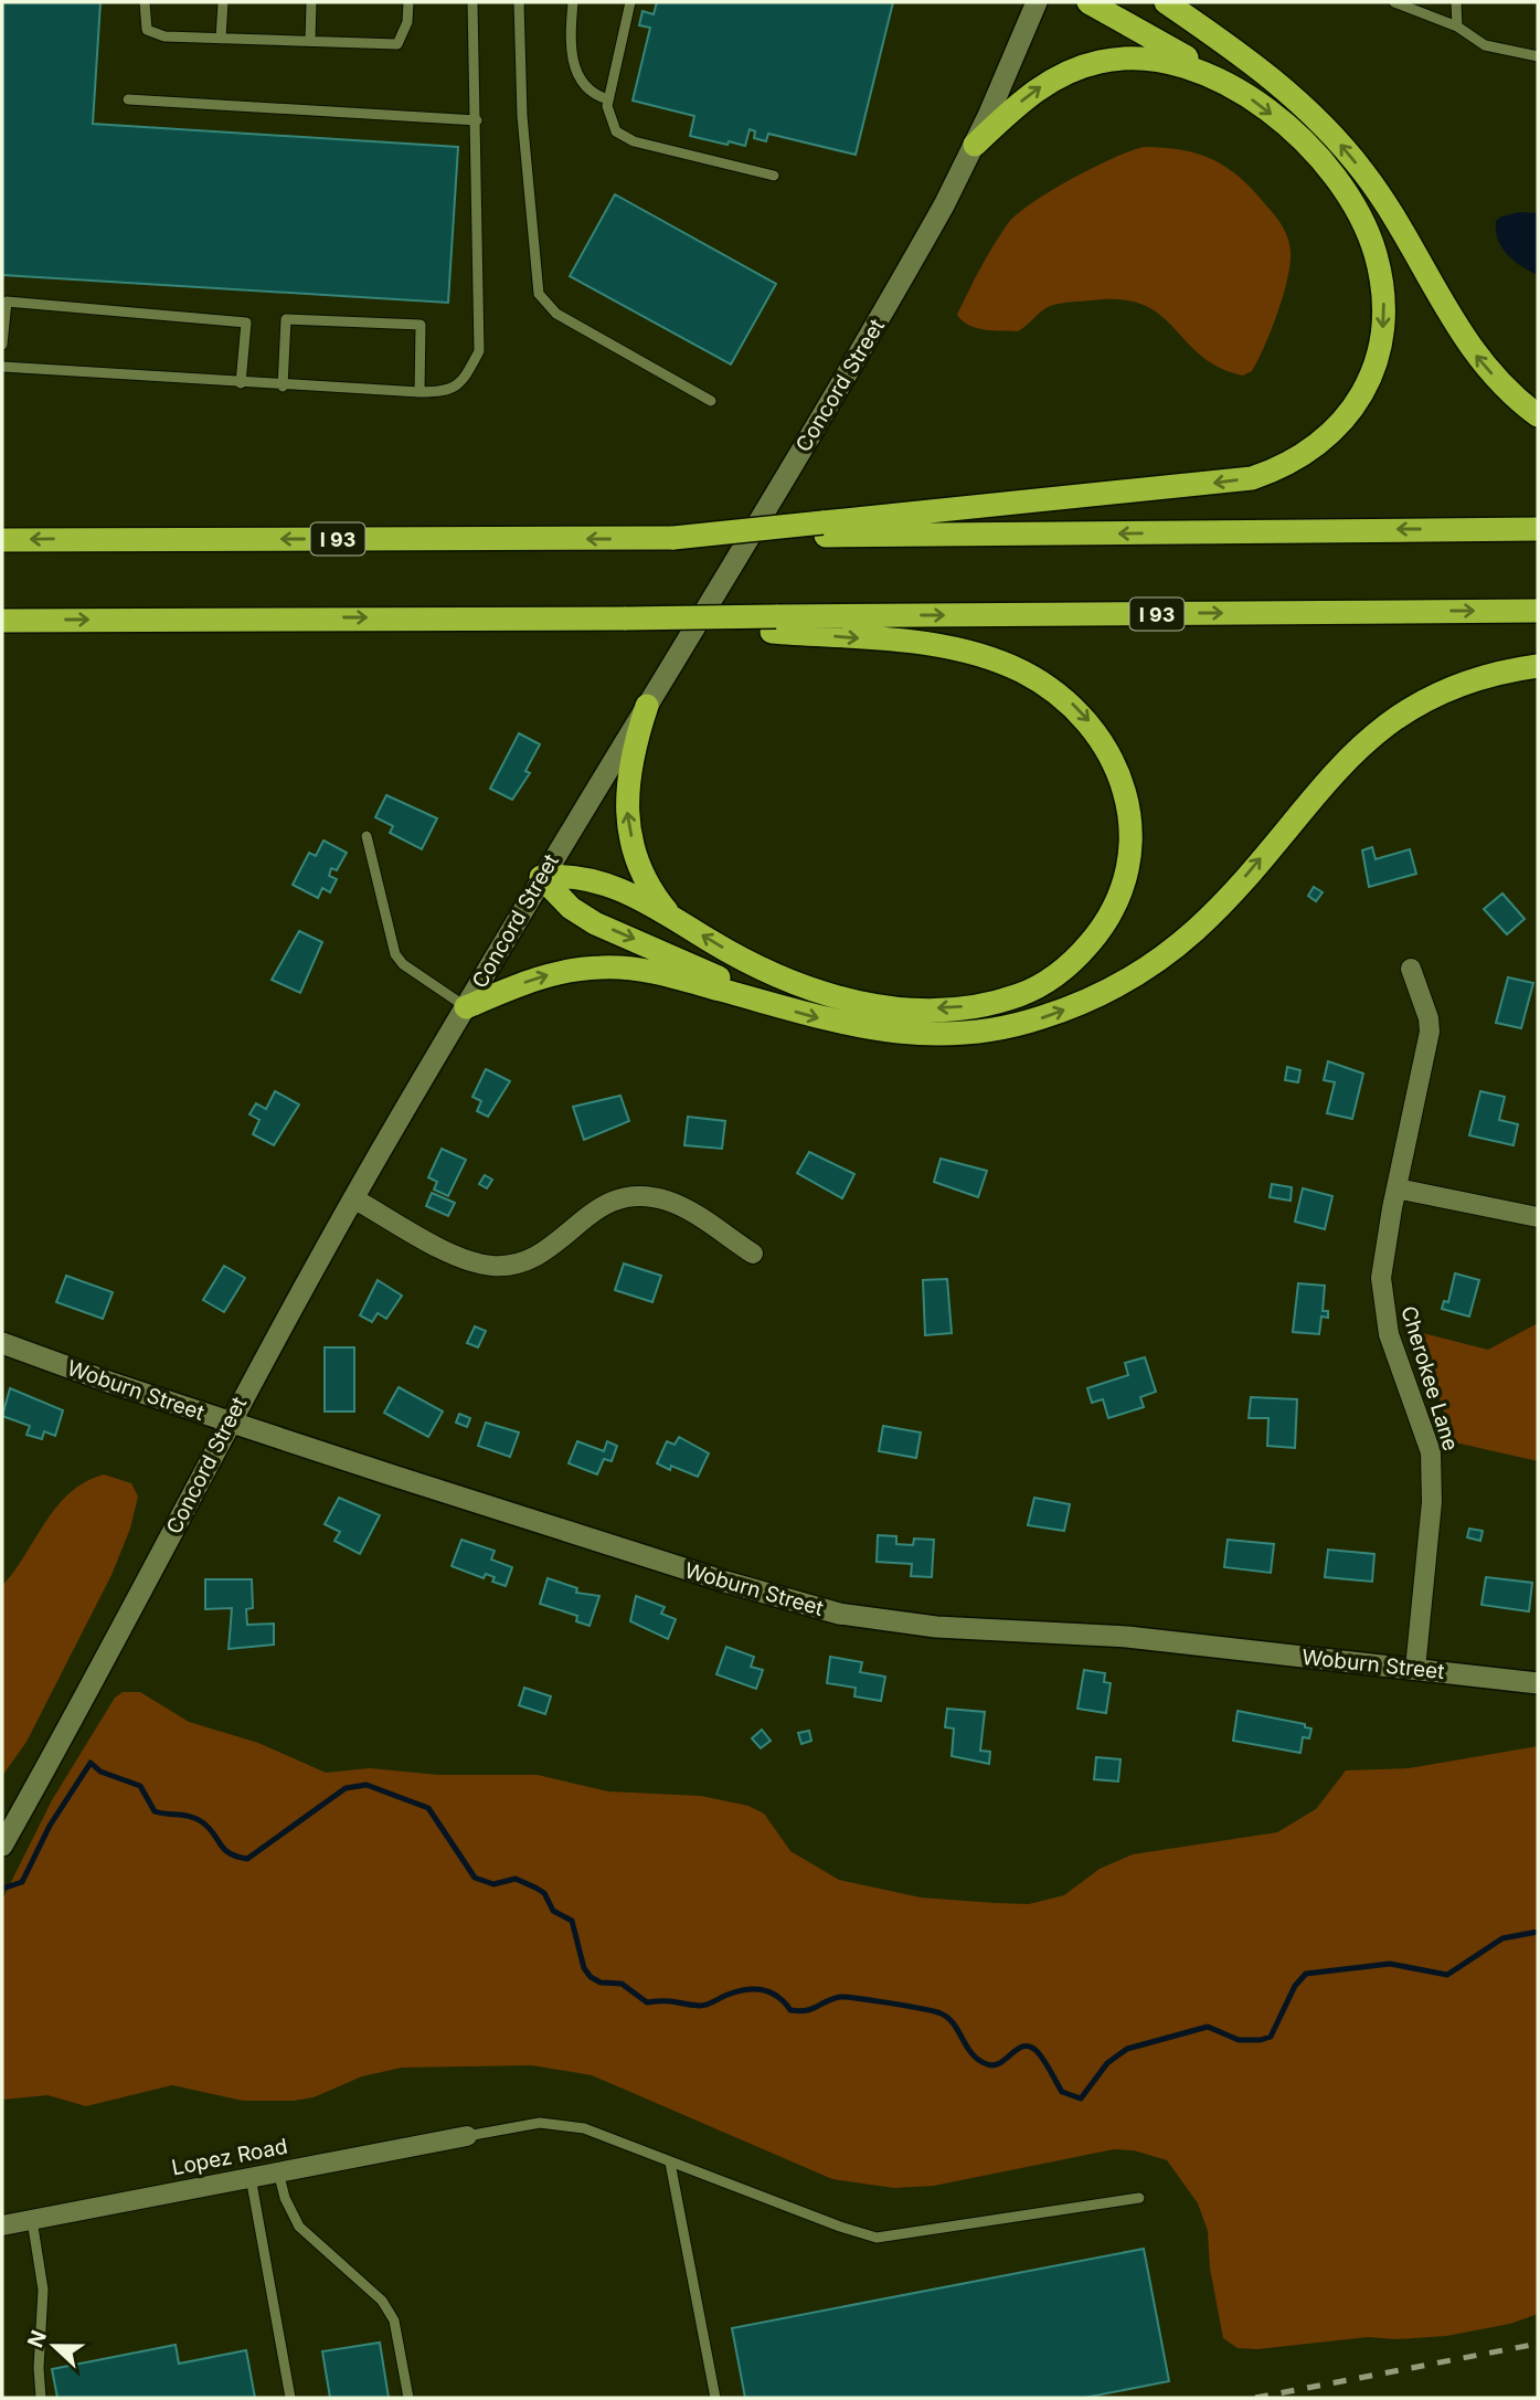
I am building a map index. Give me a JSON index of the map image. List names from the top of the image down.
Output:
{
  "streets": {
    "highway": ["I 93"],
    "street": [
      "Concord Street",
      "Cherokee Lane",
      "Woburn Street",
      "Lopez Road"
    ]
  },
  "crossings": [
    ["Concord Street", "Woburn Street"],
    ["Cherokee Lane", "Woburn Street"]
  ],
  "north": "left"
}
